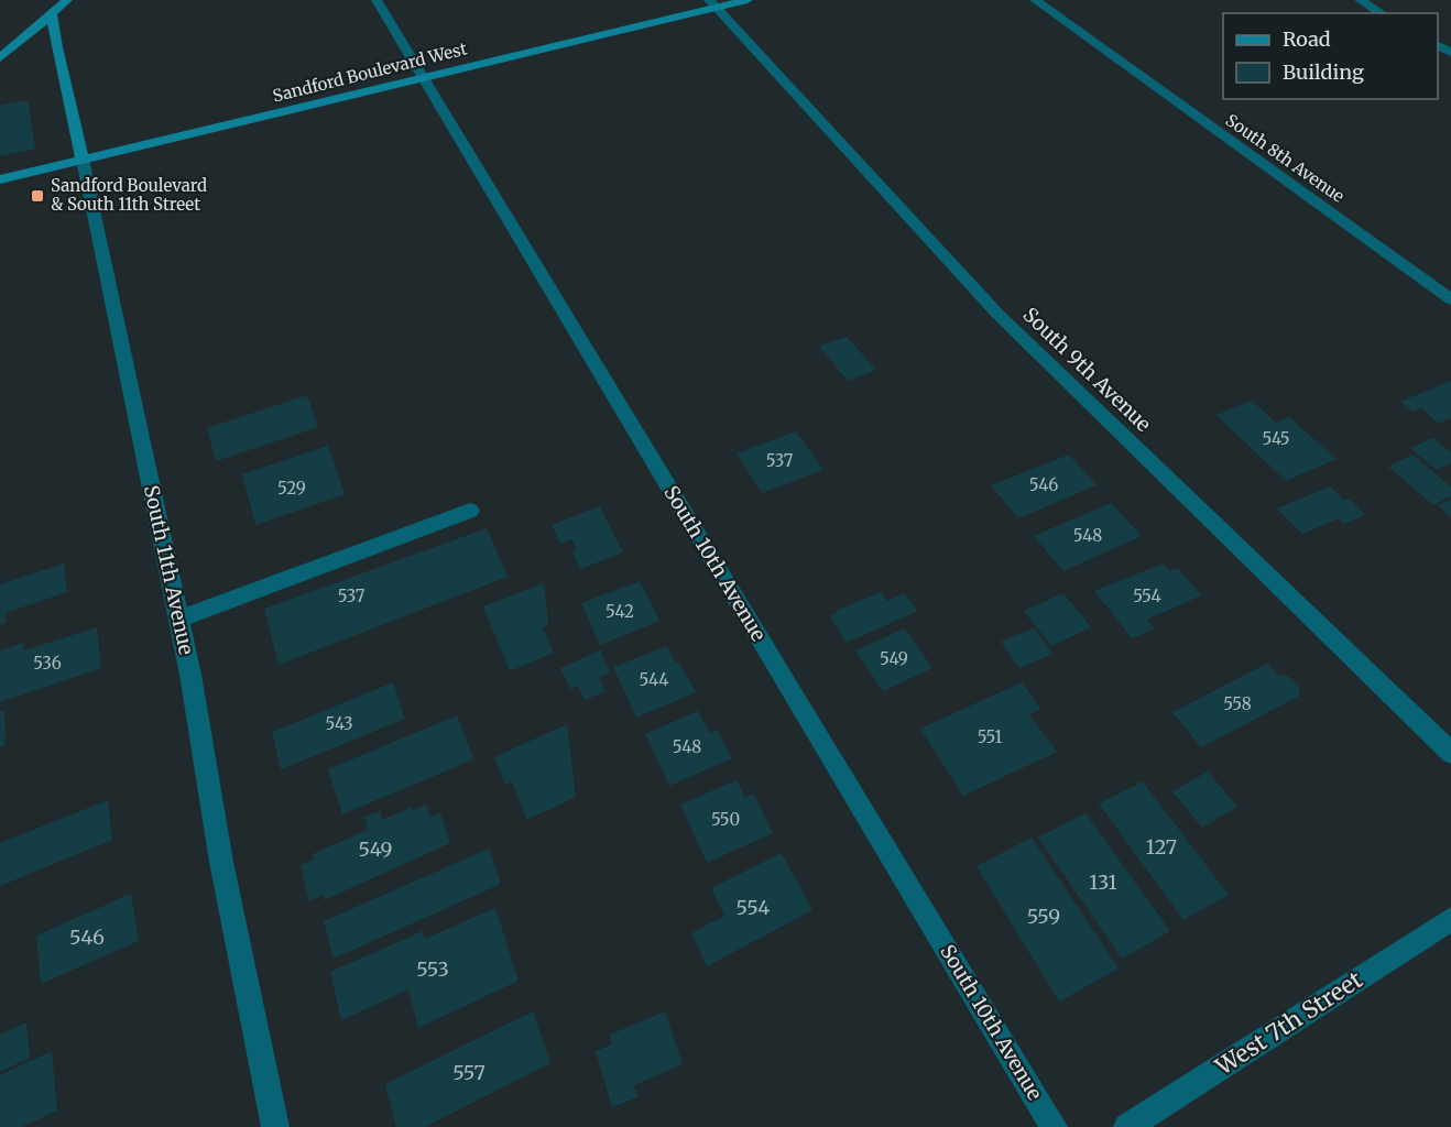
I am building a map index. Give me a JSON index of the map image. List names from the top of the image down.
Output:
{
  "streets": {
    "street": [
      "Sandford Boulevard West",
      "South 8th Avenue",
      "South 9th Avenue",
      "South 10th Avenue",
      "South 11th Avenue",
      "West 7th Street"
    ]
  },
  "crossings": [
    ["Sandford Boulevard West", "South 9th Avenue"],
    ["Sandford Boulevard West", "South 10th Avenue"],
    ["Sandford Boulevard West", "South 11th Avenue"]
  ],
  "places": {
    "transit": ["Sandford Boulevard & South 11th Street"]
  },
  "house_numbers": [
    "545",
    "537",
    "546",
    "529",
    "548",
    "537",
    "554",
    "542",
    "549",
    "536",
    "544",
    "558",
    "543",
    "551",
    "548",
    "550",
    "127",
    "549",
    "131",
    "554",
    "559",
    "546",
    "553",
    "557"
  ],
  "legend": ["Road", "Building"]
}
